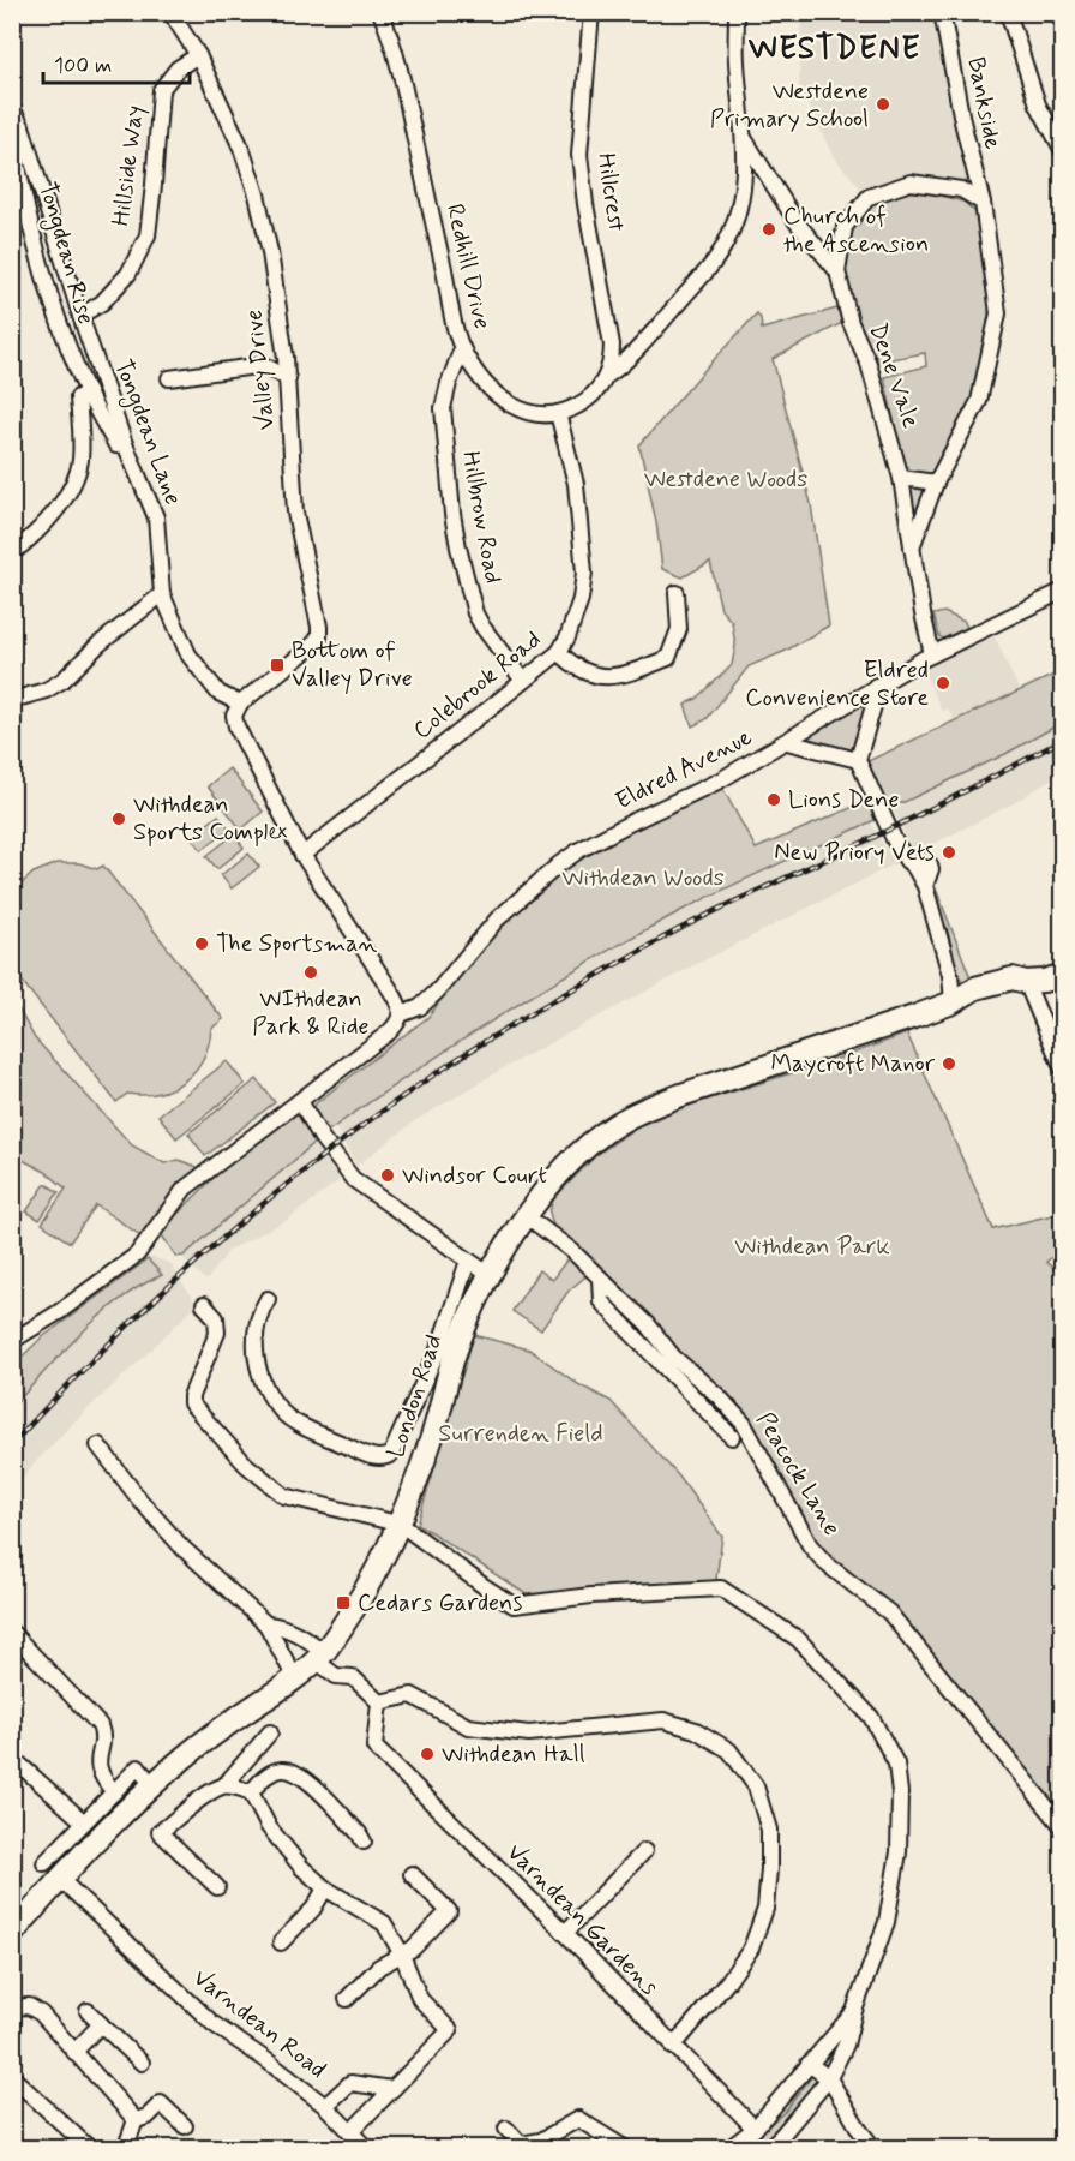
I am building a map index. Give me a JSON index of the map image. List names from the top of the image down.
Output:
{
  "streets": {
    "highway": ["London Road"],
    "street": [
      "Bankside",
      "Hillside Way",
      "Hillcrest",
      "Tongdean Rise",
      "Redhill Drive",
      "Valley Drive",
      "Dene Vale",
      "Tongdean Lane",
      "Hillbrow Road",
      "Colebrook Road",
      "Eldred Avenue",
      "Peacock Lane",
      "Varndean Gardens",
      "Varndean Road"
    ]
  },
  "crossings": [
    ["Bankside", "Dene Vale"],
    ["Hillside Way", "Valley Drive"],
    ["Hillside Way", "Tongdean Lane"],
    ["Tongdean Rise", "Tongdean Lane"],
    ["Redhill Drive", "Hillbrow Road"],
    ["Redhill Drive", "Colebrook Road"],
    ["Valley Drive", "Tongdean Lane"],
    ["Dene Vale", "Eldred Avenue"],
    ["Hillbrow Road", "Colebrook Road"],
    ["London Road", "Peacock Lane"],
    ["London Road", "Varndean Road"]
  ],
  "districts": ["WESTDENE"],
  "parks": [
    "Westdene Woods",
    "Withdean Woods",
    "Withdean Park",
    "Surrenden Field"
  ],
  "places": {
    "other": [
      "Westdene Primary School",
      "Church of the Ascension",
      "Eldred Convenience Store",
      "Lions Dene",
      "Withdean Sports Complex",
      "New Priory Vets",
      "The Sportsman",
      "WIthdean Park & Ride",
      "Maycroft Manor",
      "Windsor Court",
      "Withdean Hall"
    ],
    "transit": ["Bottom of Valley Drive", "Cedars Gardens"]
  },
  "scale_bar": "100 m"
}
